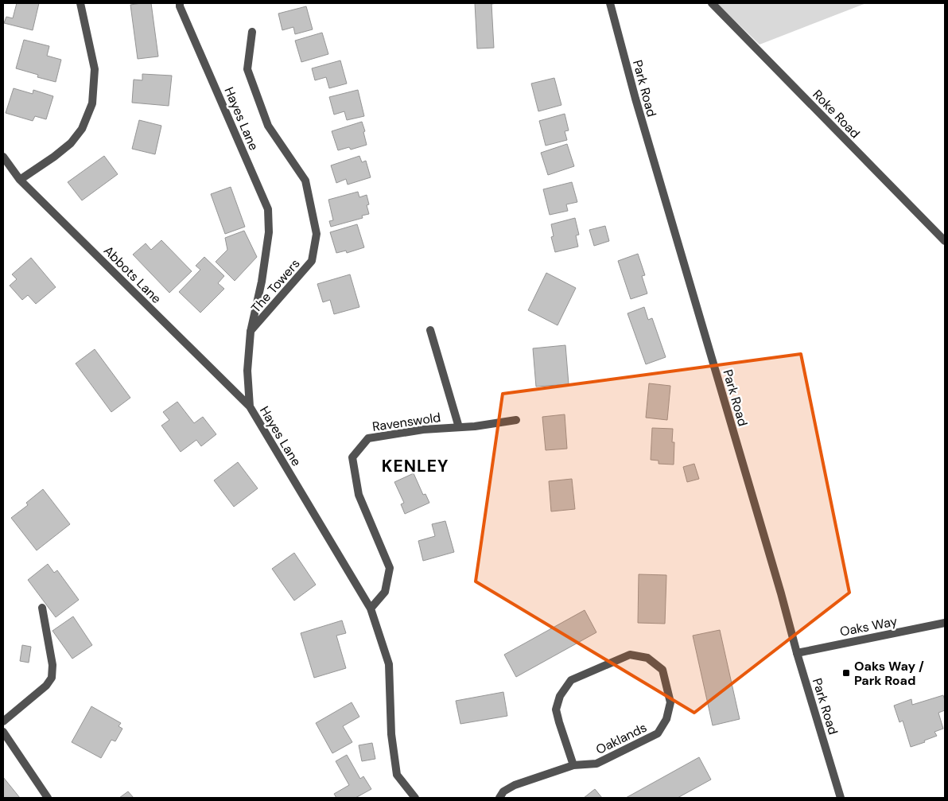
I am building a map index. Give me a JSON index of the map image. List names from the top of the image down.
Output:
{
  "streets": {
    "street": [
      "Park Road",
      "Roke Road",
      "Hayes Lane",
      "Abbots Lane",
      "The Towers",
      "Ravenswold",
      "Oaks Way",
      "Oaklands"
    ]
  },
  "crossings": [
    ["Park Road", "Oaks Way"],
    ["Hayes Lane", "Abbots Lane"],
    ["Hayes Lane", "The Towers"],
    ["Hayes Lane", "Ravenswold"]
  ],
  "districts": ["KENLEY"],
  "places": {
    "transit": ["Oaks Way / Park Road"]
  }
}
